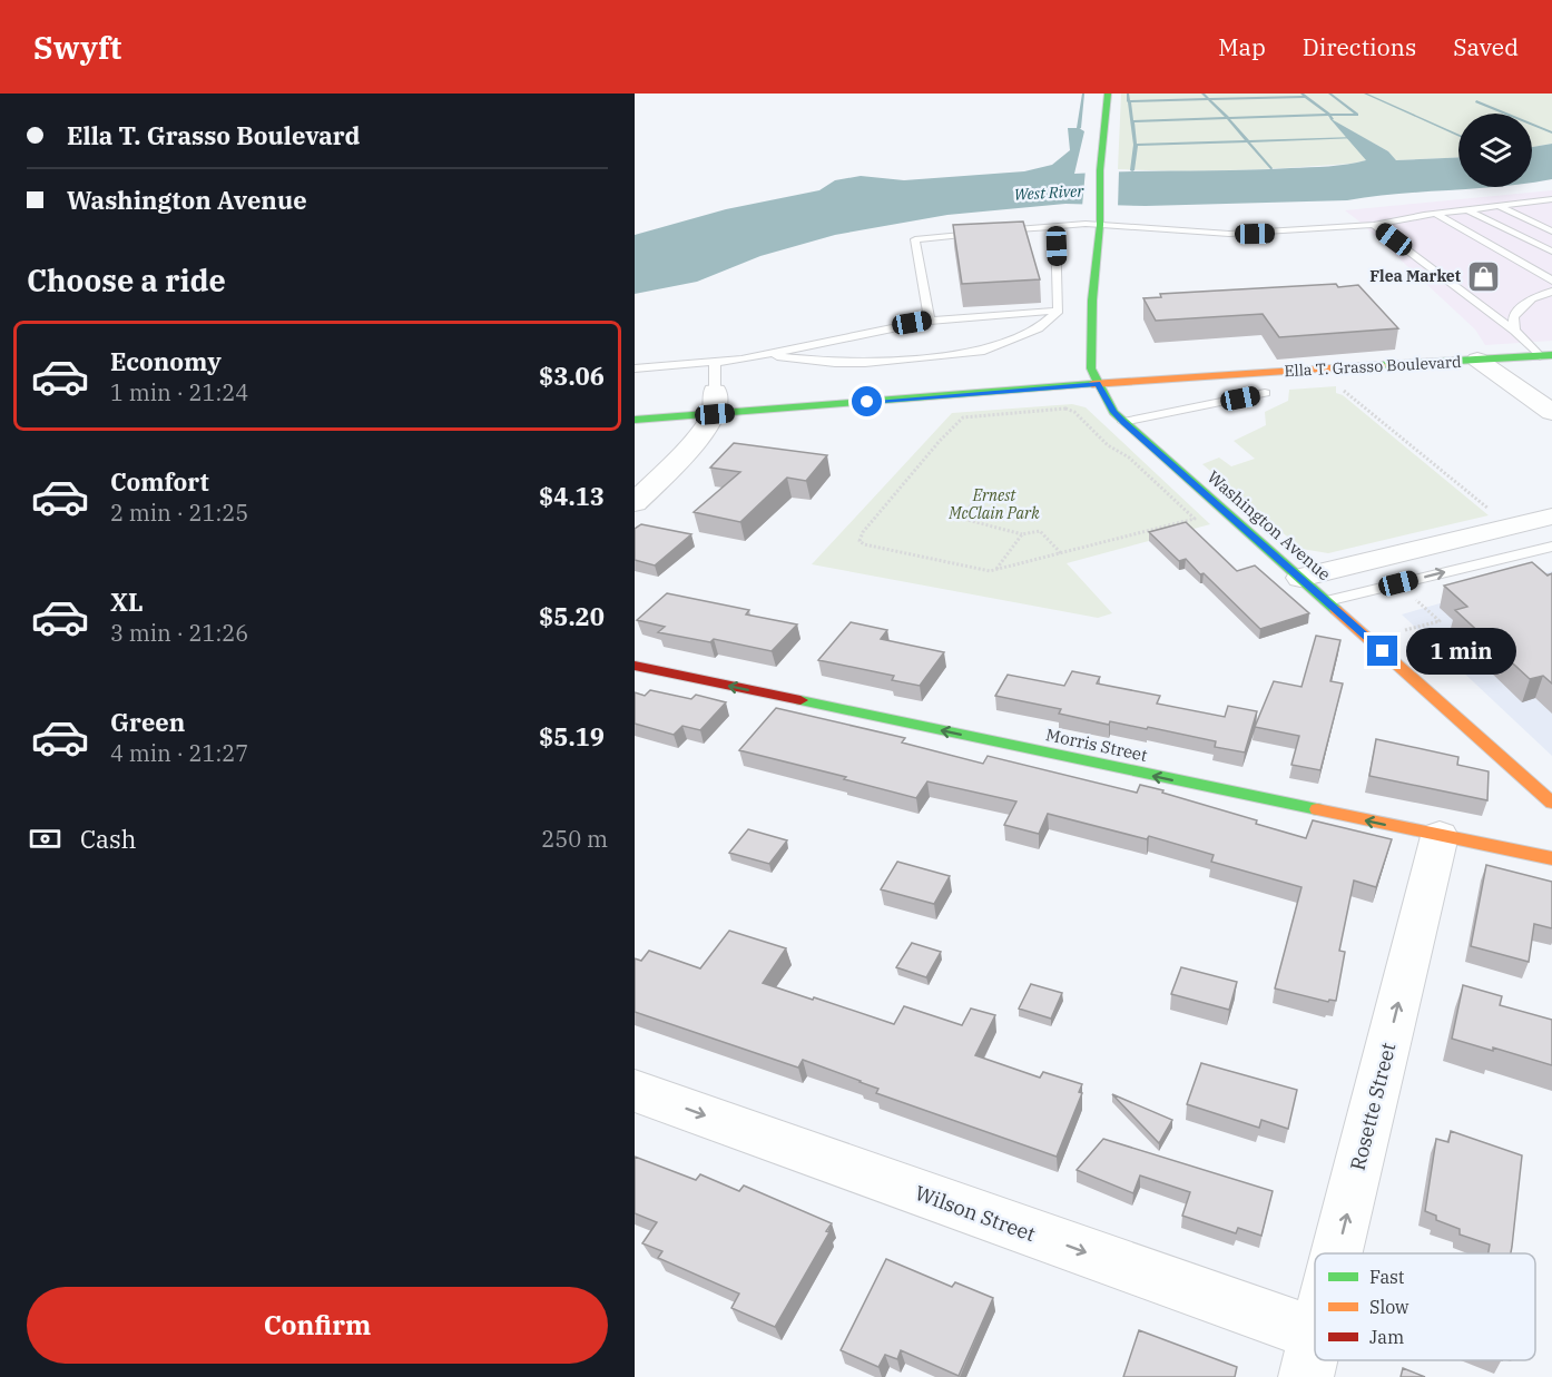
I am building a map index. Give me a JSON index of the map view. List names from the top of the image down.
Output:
{
  "streets": {
    "main road": ["Ella T. Grasso Boulevard", "Washington Avenue", "Morris Street"],
    "street": ["Rosette Street", "Wilson Street"]
  },
  "crossings": [
    ["Ella T. Grasso Boulevard", "Washington Avenue"],
    ["Morris Street", "Rosette Street"]
  ],
  "one_way": ["Morris Street", "Rosette Street", "Wilson Street"],
  "water": ["West River"],
  "parks": ["Ernest McClain Park"],
  "places": {
    "shop": ["Flea Market"]
  },
  "legend": ["Fast", "Slow", "Jam"],
  "page": {
    "header": "Swyft",
    "nav": ["Map", "Directions", "Saved"],
    "banner": ["Ella T. Grasso Boulevard", "Washington Avenue"],
    "heading": "Choose a ride",
    "list": [
      {
        "name": "Economy",
        "note": "1 min · 21:24",
        "value": "$3.06"
      },
      {
        "name": "Comfort",
        "note": "2 min · 21:25",
        "value": "$4.13"
      },
      {
        "name": "XL",
        "note": "3 min · 21:26",
        "value": "$5.20"
      },
      {
        "name": "Green",
        "note": "4 min · 21:27",
        "value": "$5.19"
      }
    ],
    "bubble": "1 min",
    "pay": ["Cash", "250 m"],
    "buttons": "Confirm"
  }
}
